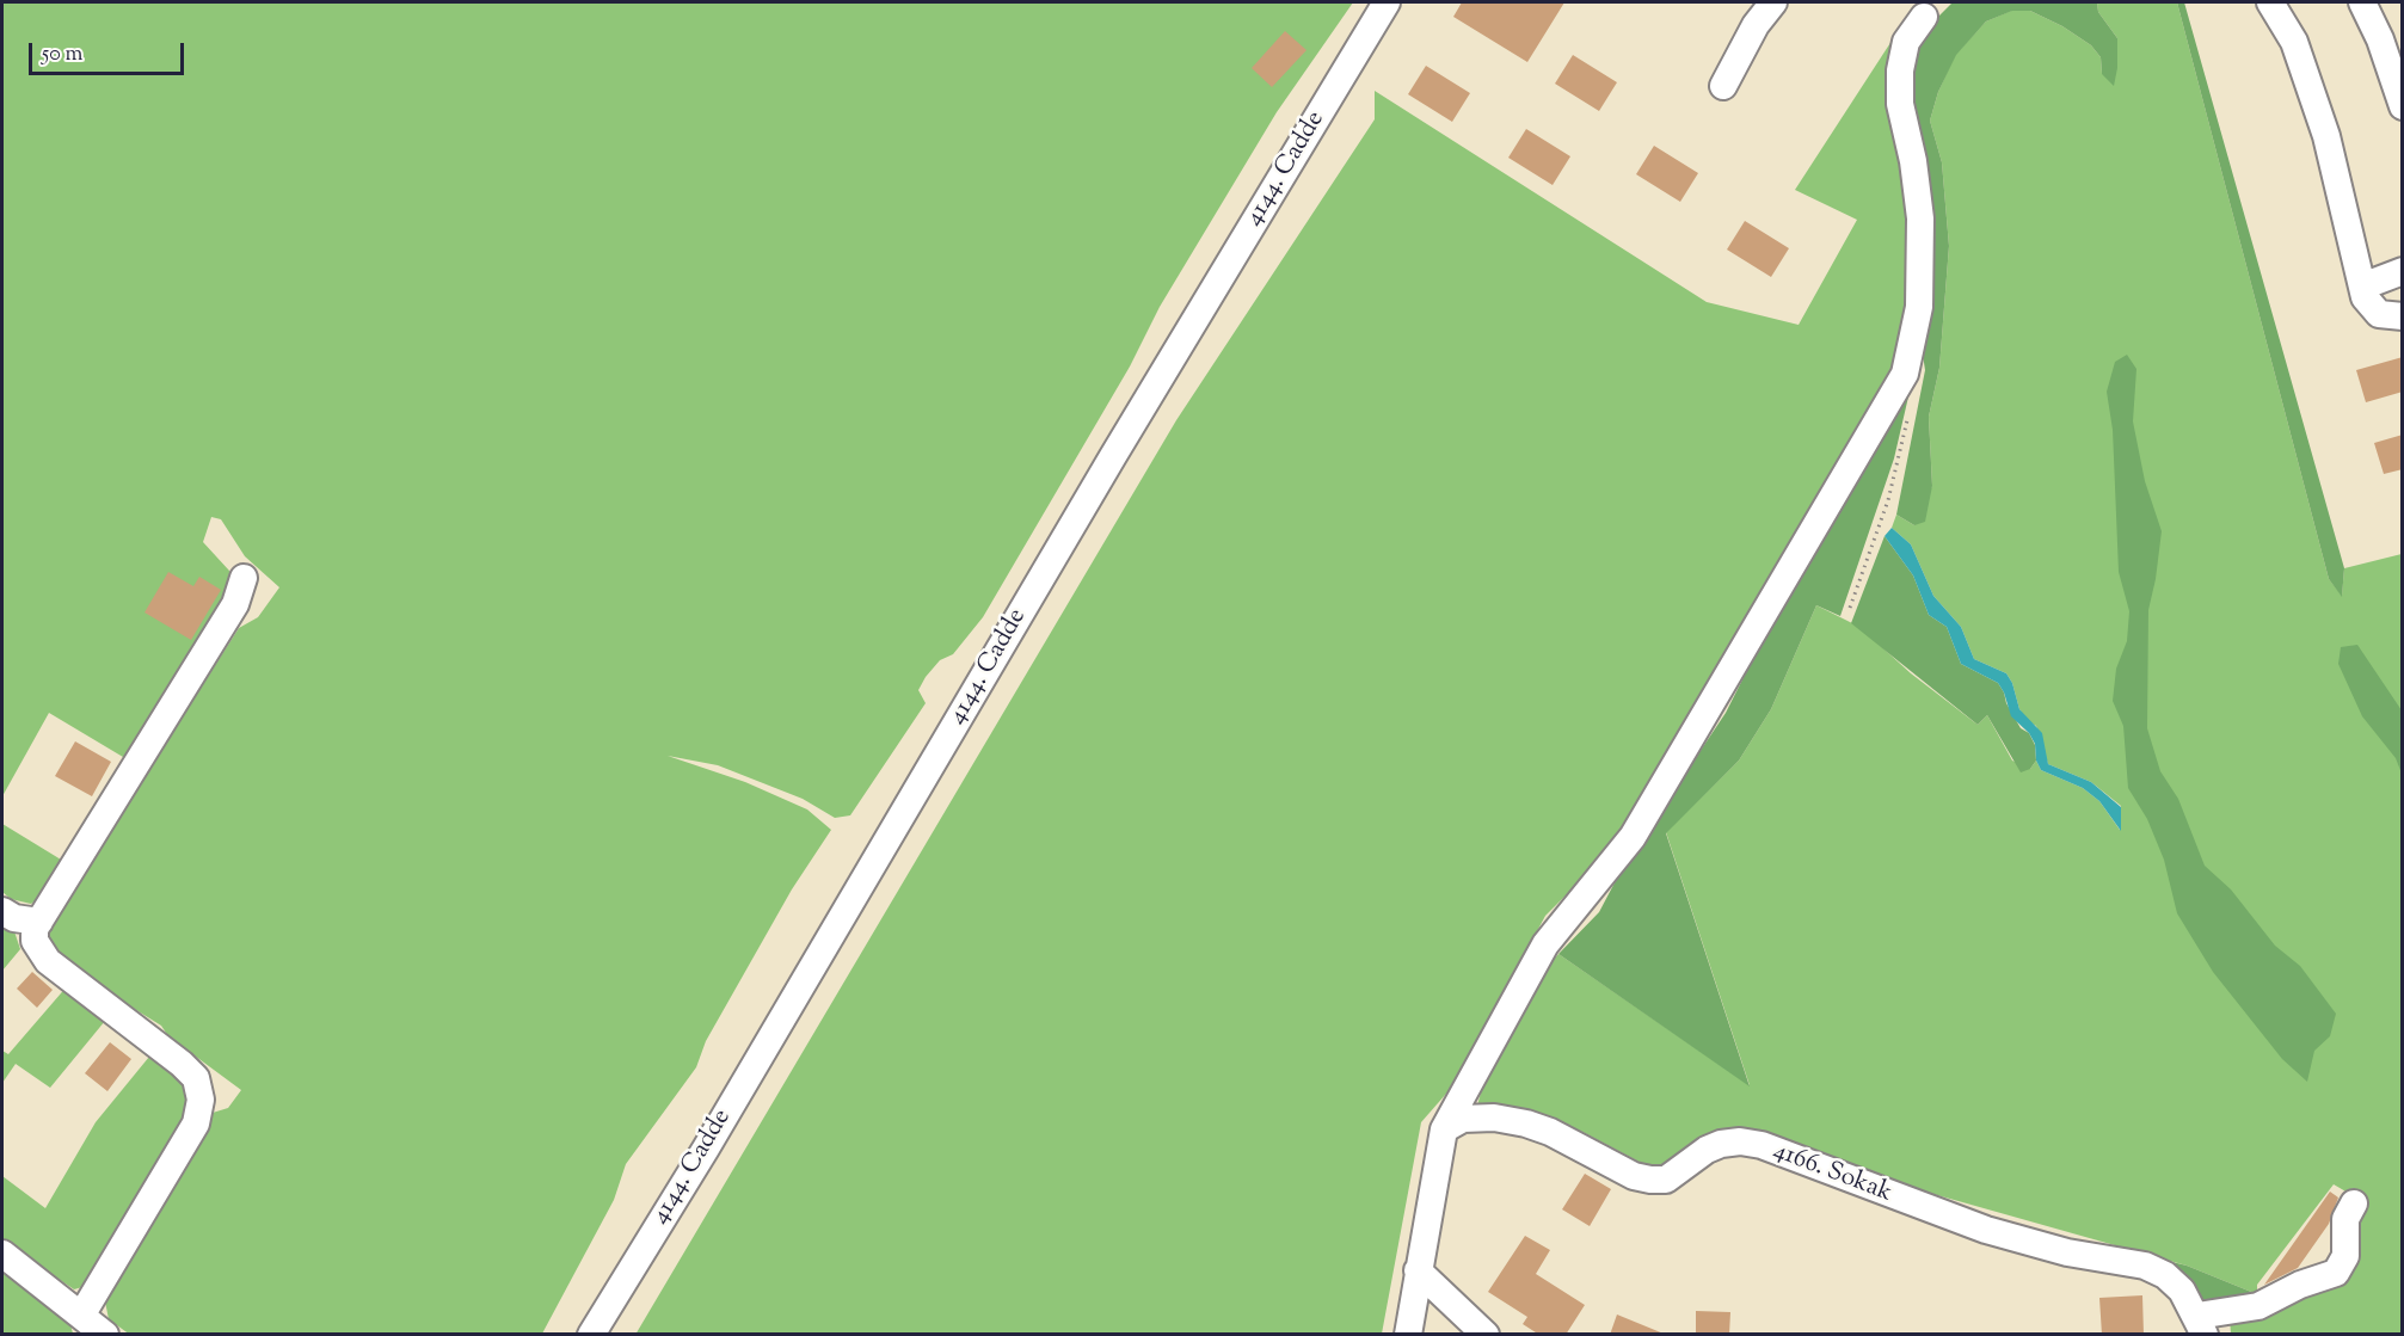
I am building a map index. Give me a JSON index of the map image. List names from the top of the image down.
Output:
{
  "streets": {
    "street": ["4144. Cadde", "4166. Sokak"]
  },
  "scale_bar": "50 m"
}
